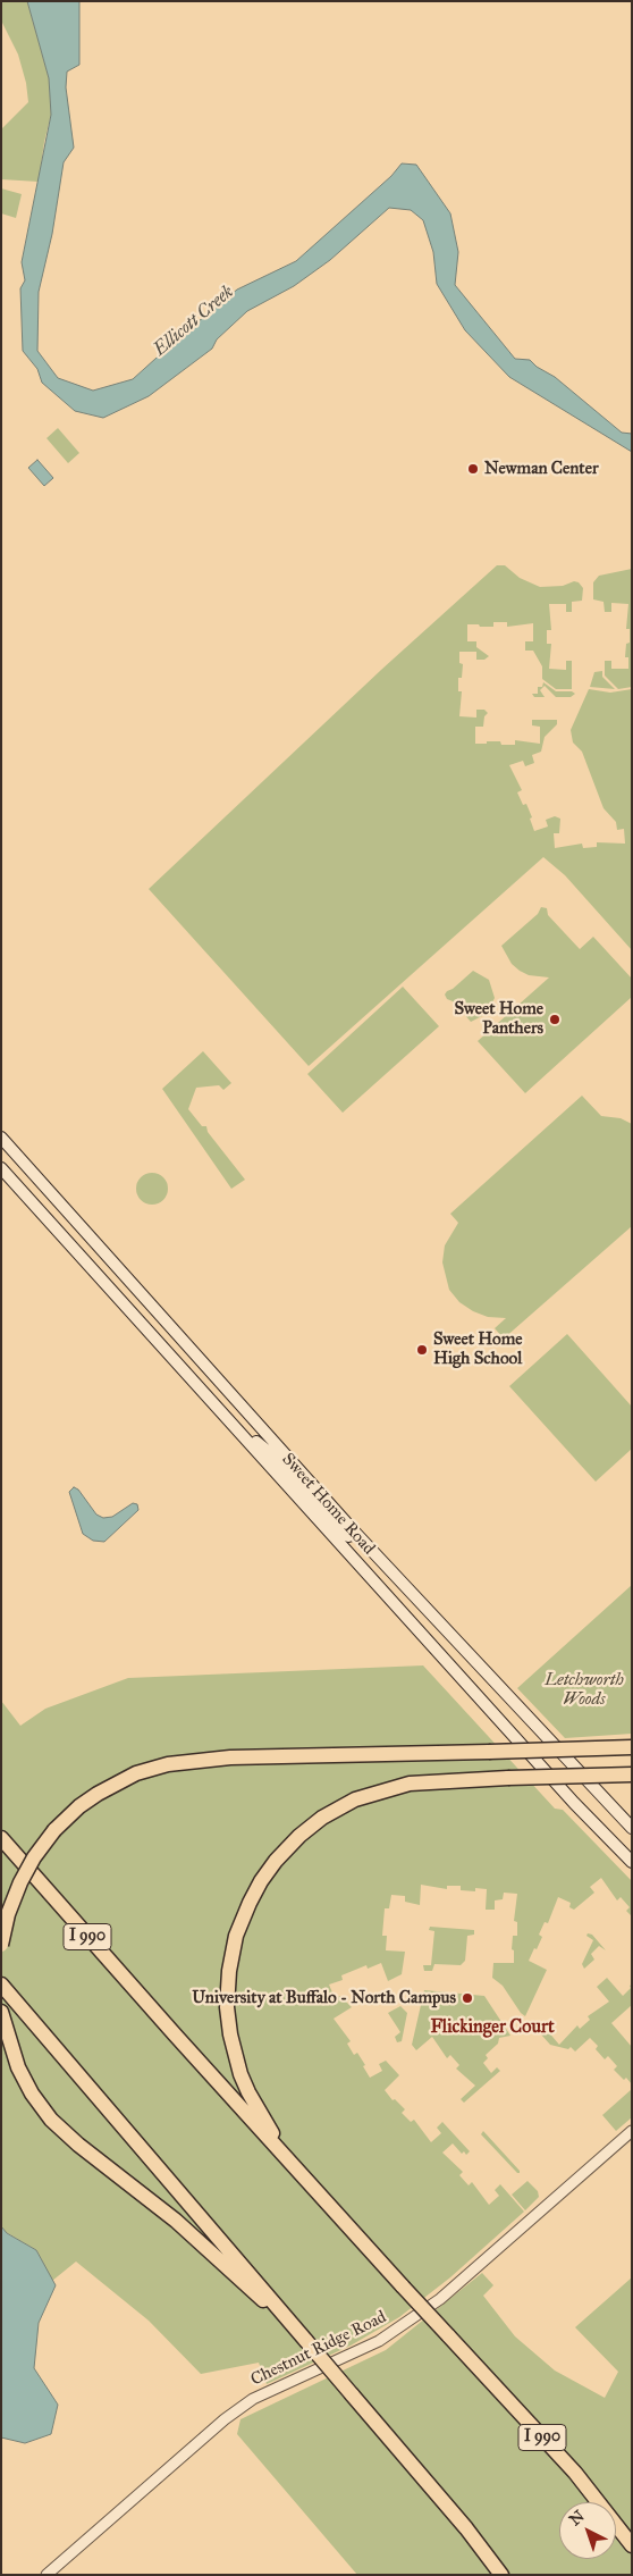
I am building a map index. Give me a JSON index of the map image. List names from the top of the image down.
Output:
{
  "streets": {
    "highway": ["I 990"],
    "main road": ["Sweet Home Road"],
    "street": ["Chestnut Ridge Road"]
  },
  "districts": ["Flickinger Court"],
  "water": ["Ellicott Creek"],
  "parks": ["Letchworth Woods"],
  "places": [
    "Newman Center",
    "Sweet Home Panthers",
    "Sweet Home High School",
    "University at Buffalo - North Campus"
  ],
  "north": "top left"
}
